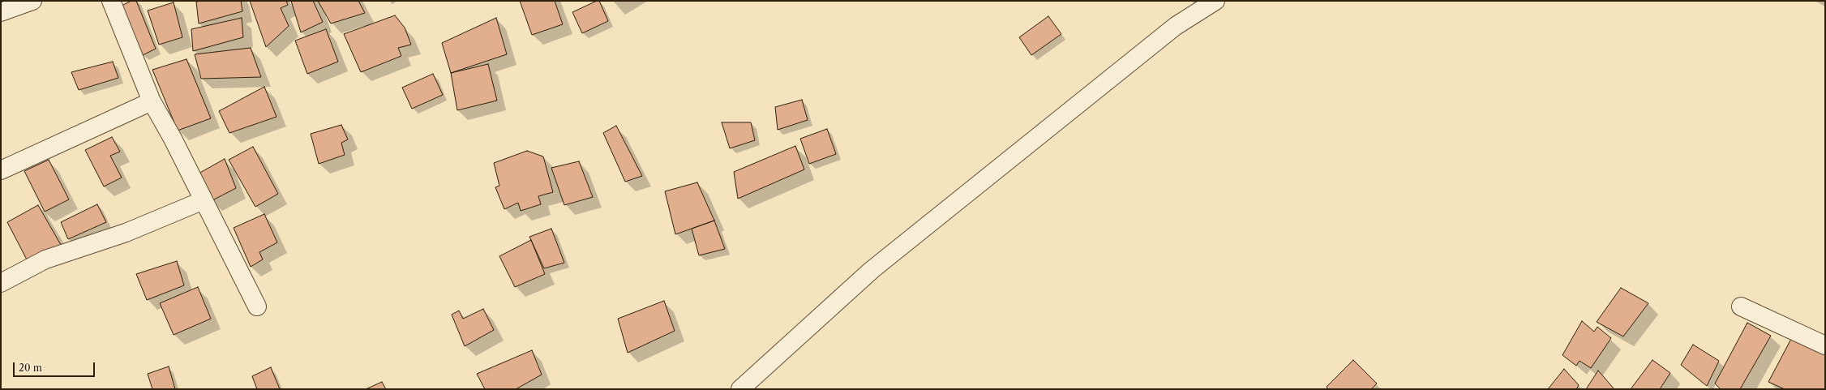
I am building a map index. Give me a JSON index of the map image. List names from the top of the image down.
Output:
{
  "scale_bar": "20 m"
}
